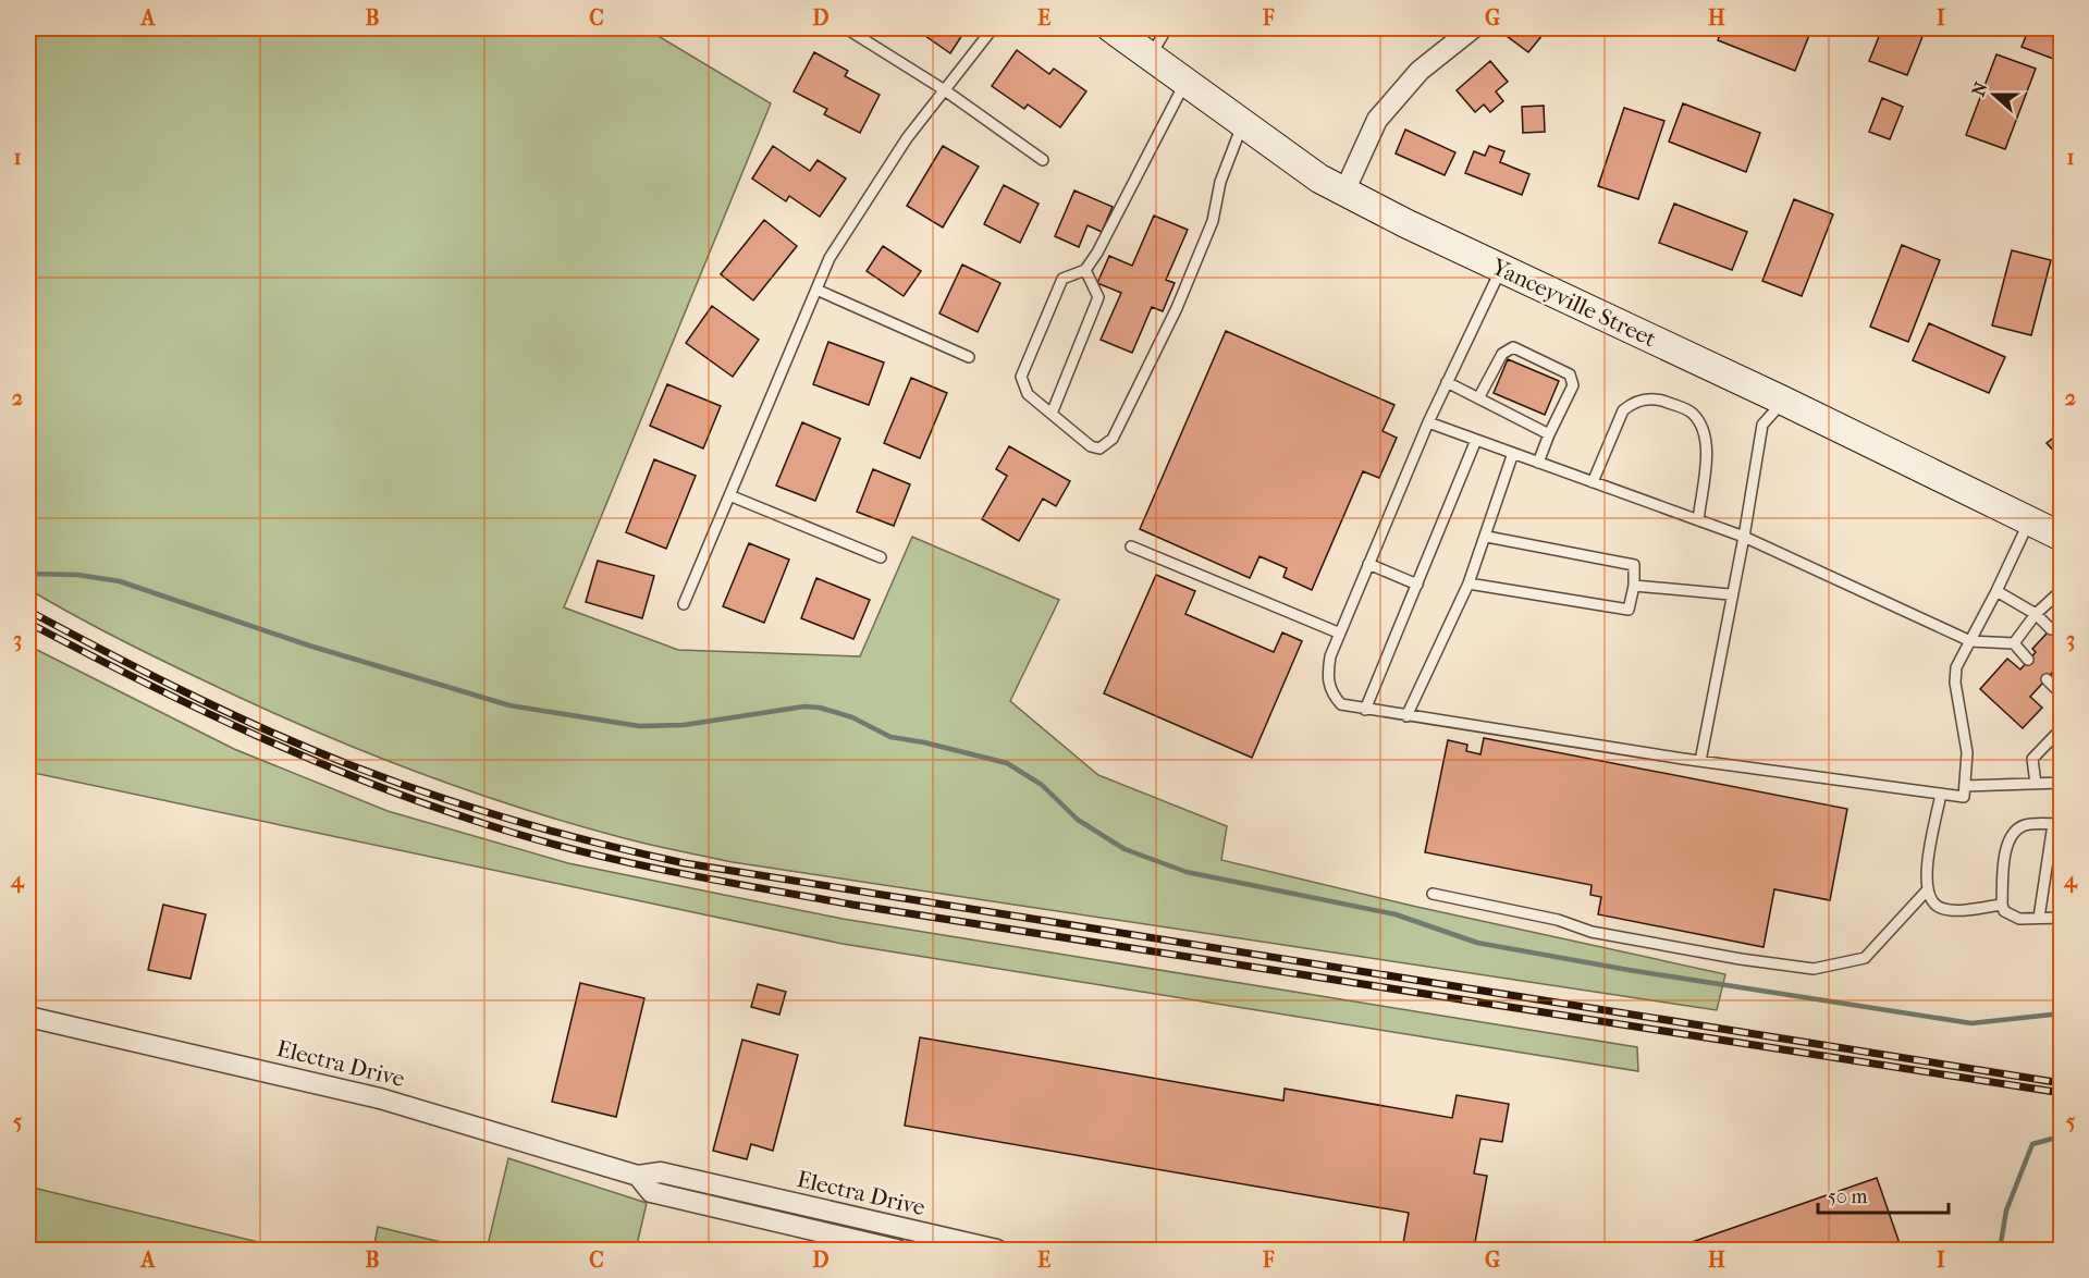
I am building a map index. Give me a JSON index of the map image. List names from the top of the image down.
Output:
{
  "streets": {
    "main road": ["Yanceyville Street"],
    "street": ["Electra Drive"]
  },
  "scale_bar": "50 m",
  "north": "left",
  "grid": {
    "columns": [
      "A",
      "B",
      "C",
      "D",
      "E",
      "F",
      "G",
      "H",
      "I"
    ],
    "rows": [
      "1",
      "2",
      "3",
      "4",
      "5"
    ]
  }
}
